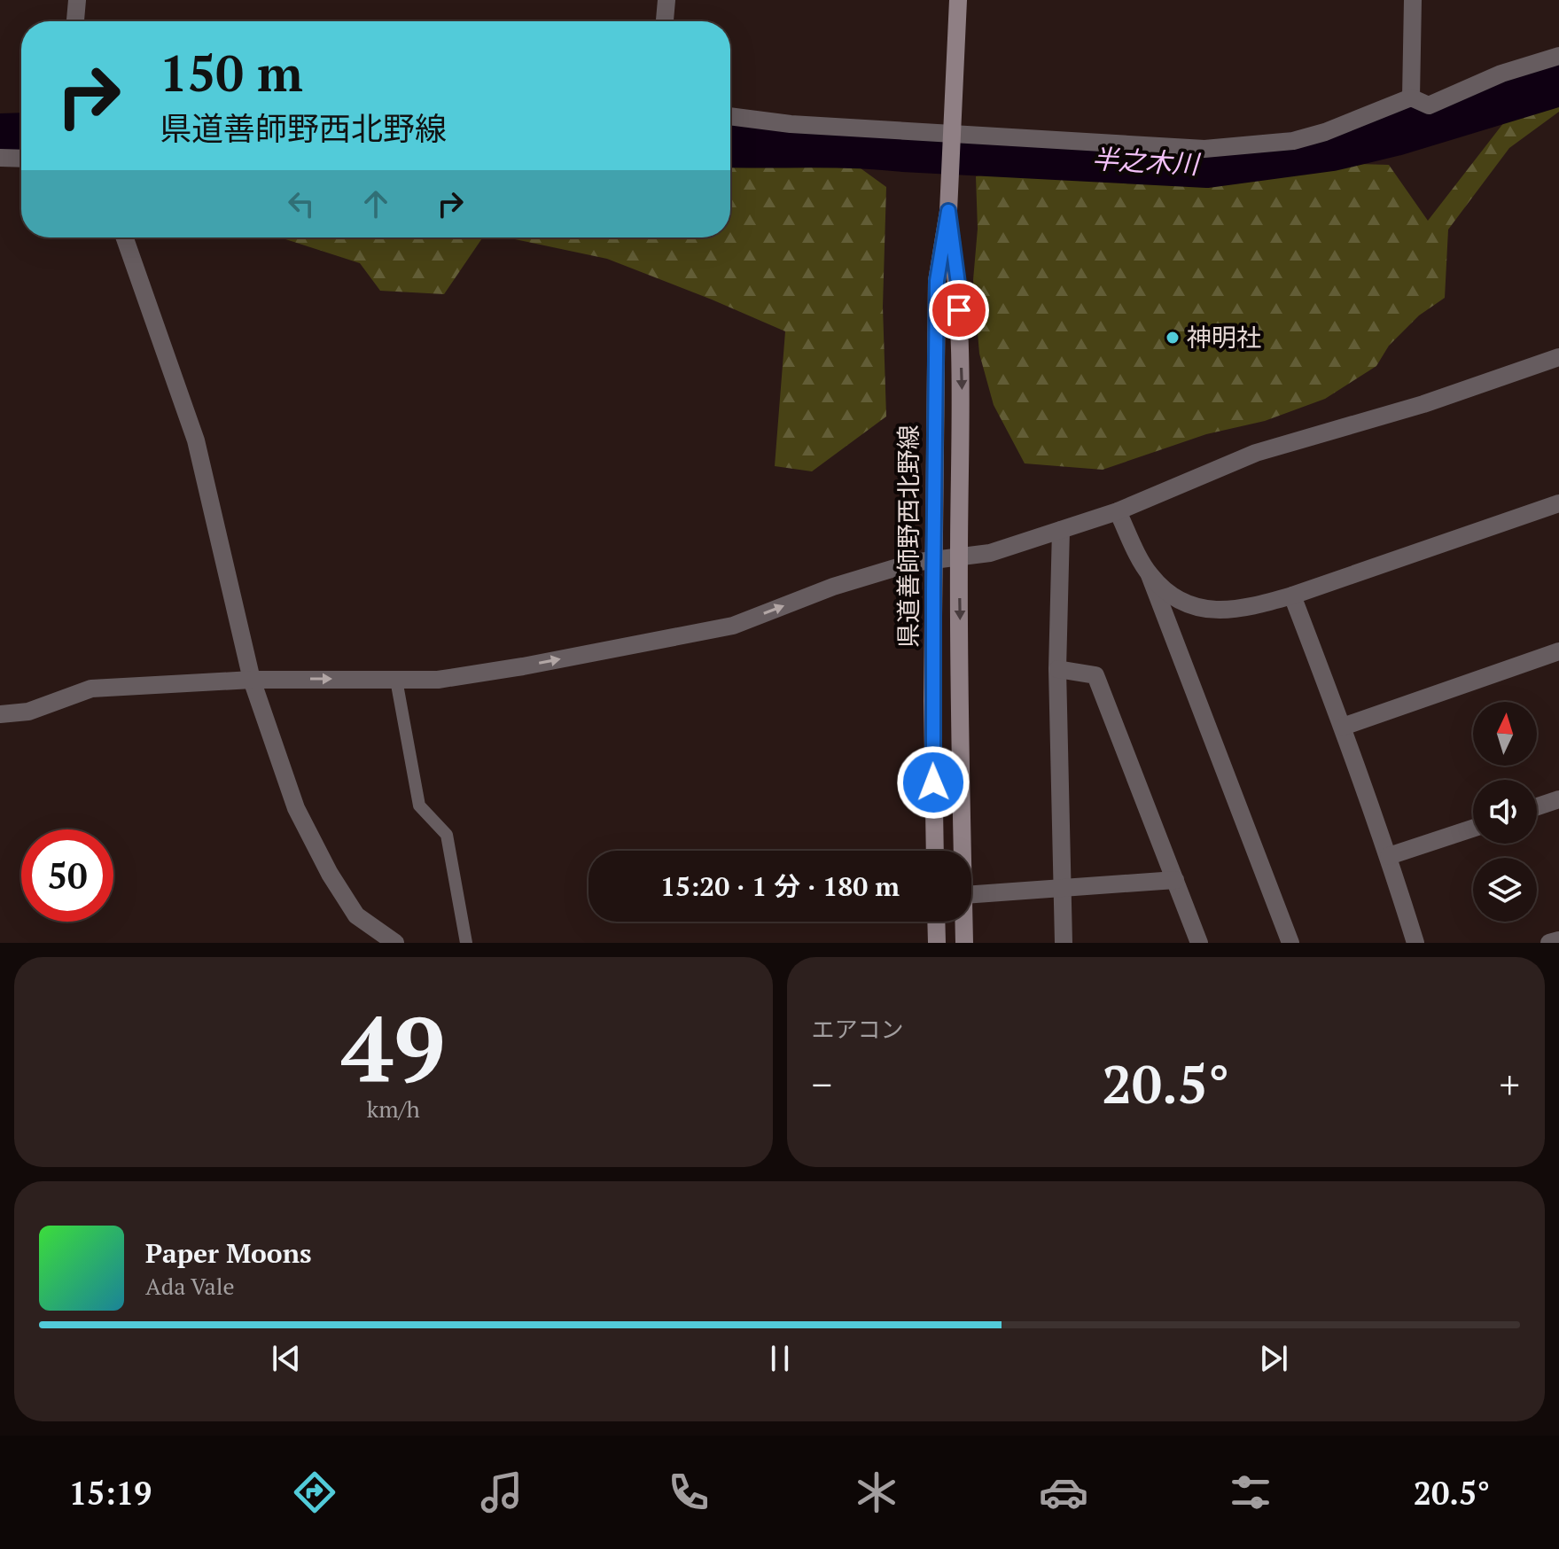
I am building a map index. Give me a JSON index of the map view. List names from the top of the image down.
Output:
{
  "streets": {
    "main road": ["県道善師野西北野線"]
  },
  "water": ["半之木川"],
  "places": ["神明社"],
  "north": "top",
  "page": {
    "turn": ["150 m", "県道善師野西北野線"],
    "limit": "50",
    "trip": "15:20 · 1 分 · 180 m",
    "tile": [
      ["49", "km/h"],
      "エアコン"
    ],
    "heat": ["−", "20.5°", "+"],
    "song": ["Paper Moons", "Ada Vale"],
    "tabs": ["15:19", "20.5°"]
  }
}
